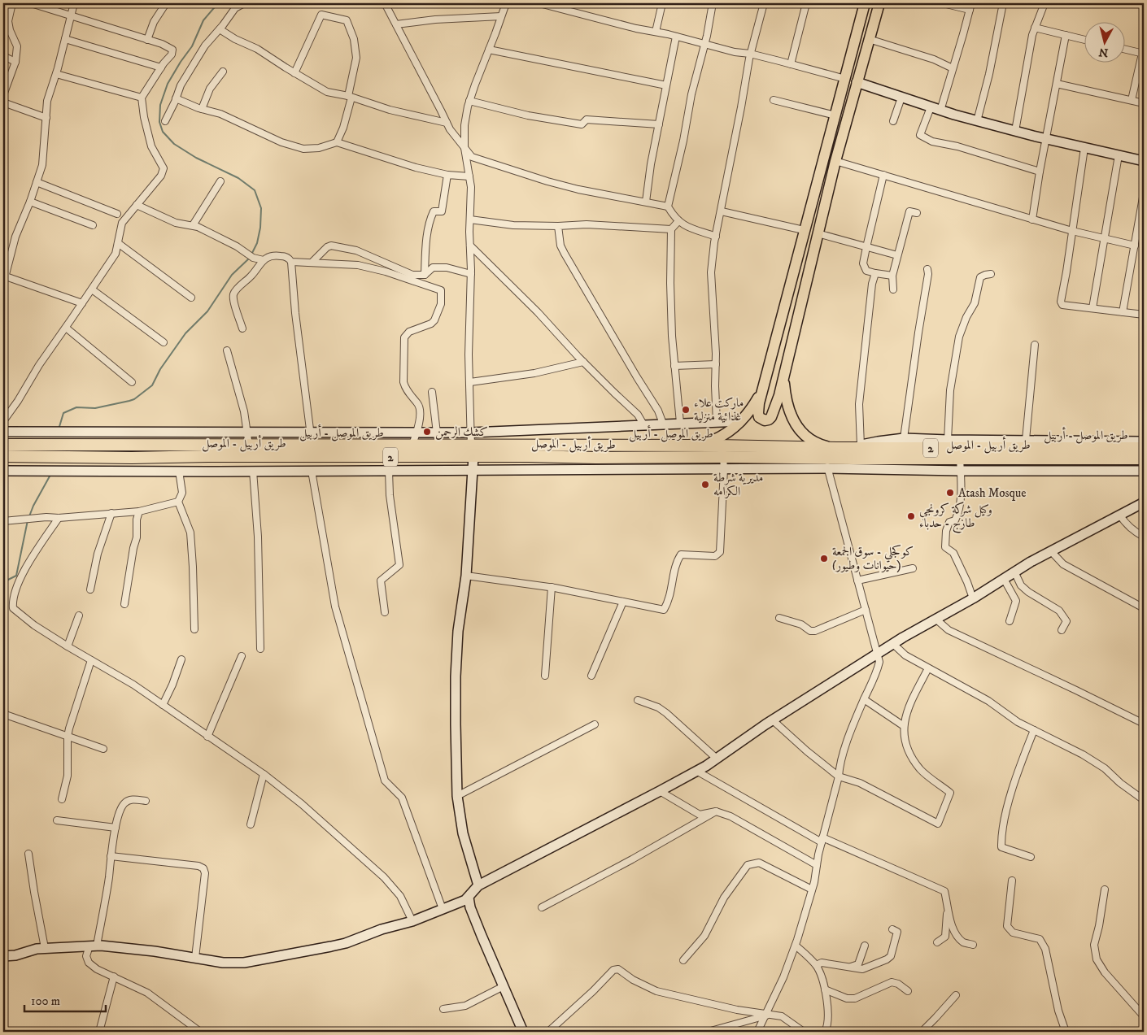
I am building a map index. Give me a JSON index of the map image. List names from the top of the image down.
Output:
{
  "streets": {
    "highway": ["طريق الموصل - أربيل", "طريق أربيل - الموصل", "2"]
  },
  "crossings": [
    ["طريق الموصل - أربيل", "طريق أربيل - الموصل"]
  ],
  "places": [
    "ماركت علاء غذائية منزلية",
    "كشك الرحمن",
    "مديرية شرطة الكرامه",
    "Atash Mosque",
    "وكيل شركة كرونجي طازج - حدباء",
    "كوكجلي - سوق الجمعة (حيوانات وطيور)"
  ],
  "scale_bar": "100 m",
  "north": "bottom"
}
